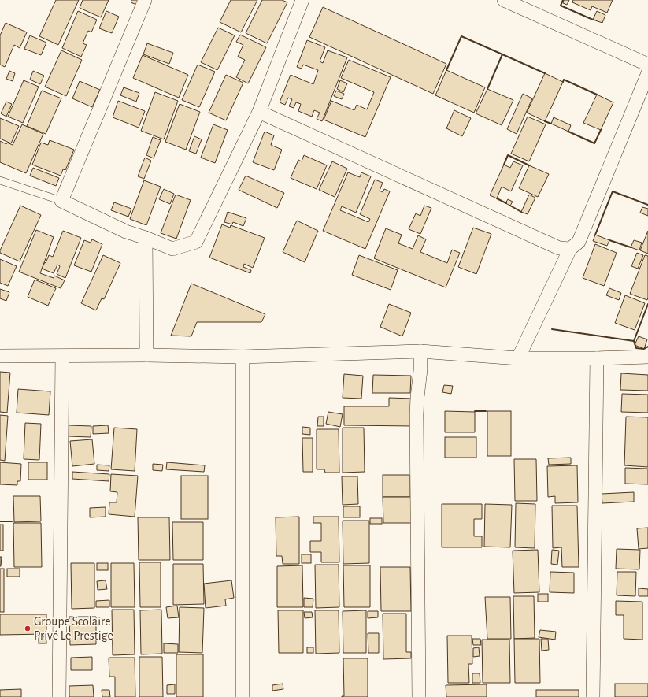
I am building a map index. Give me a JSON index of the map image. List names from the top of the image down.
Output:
{
  "places": ["Groupe Scolaire Privé Le Prestige"]
}
